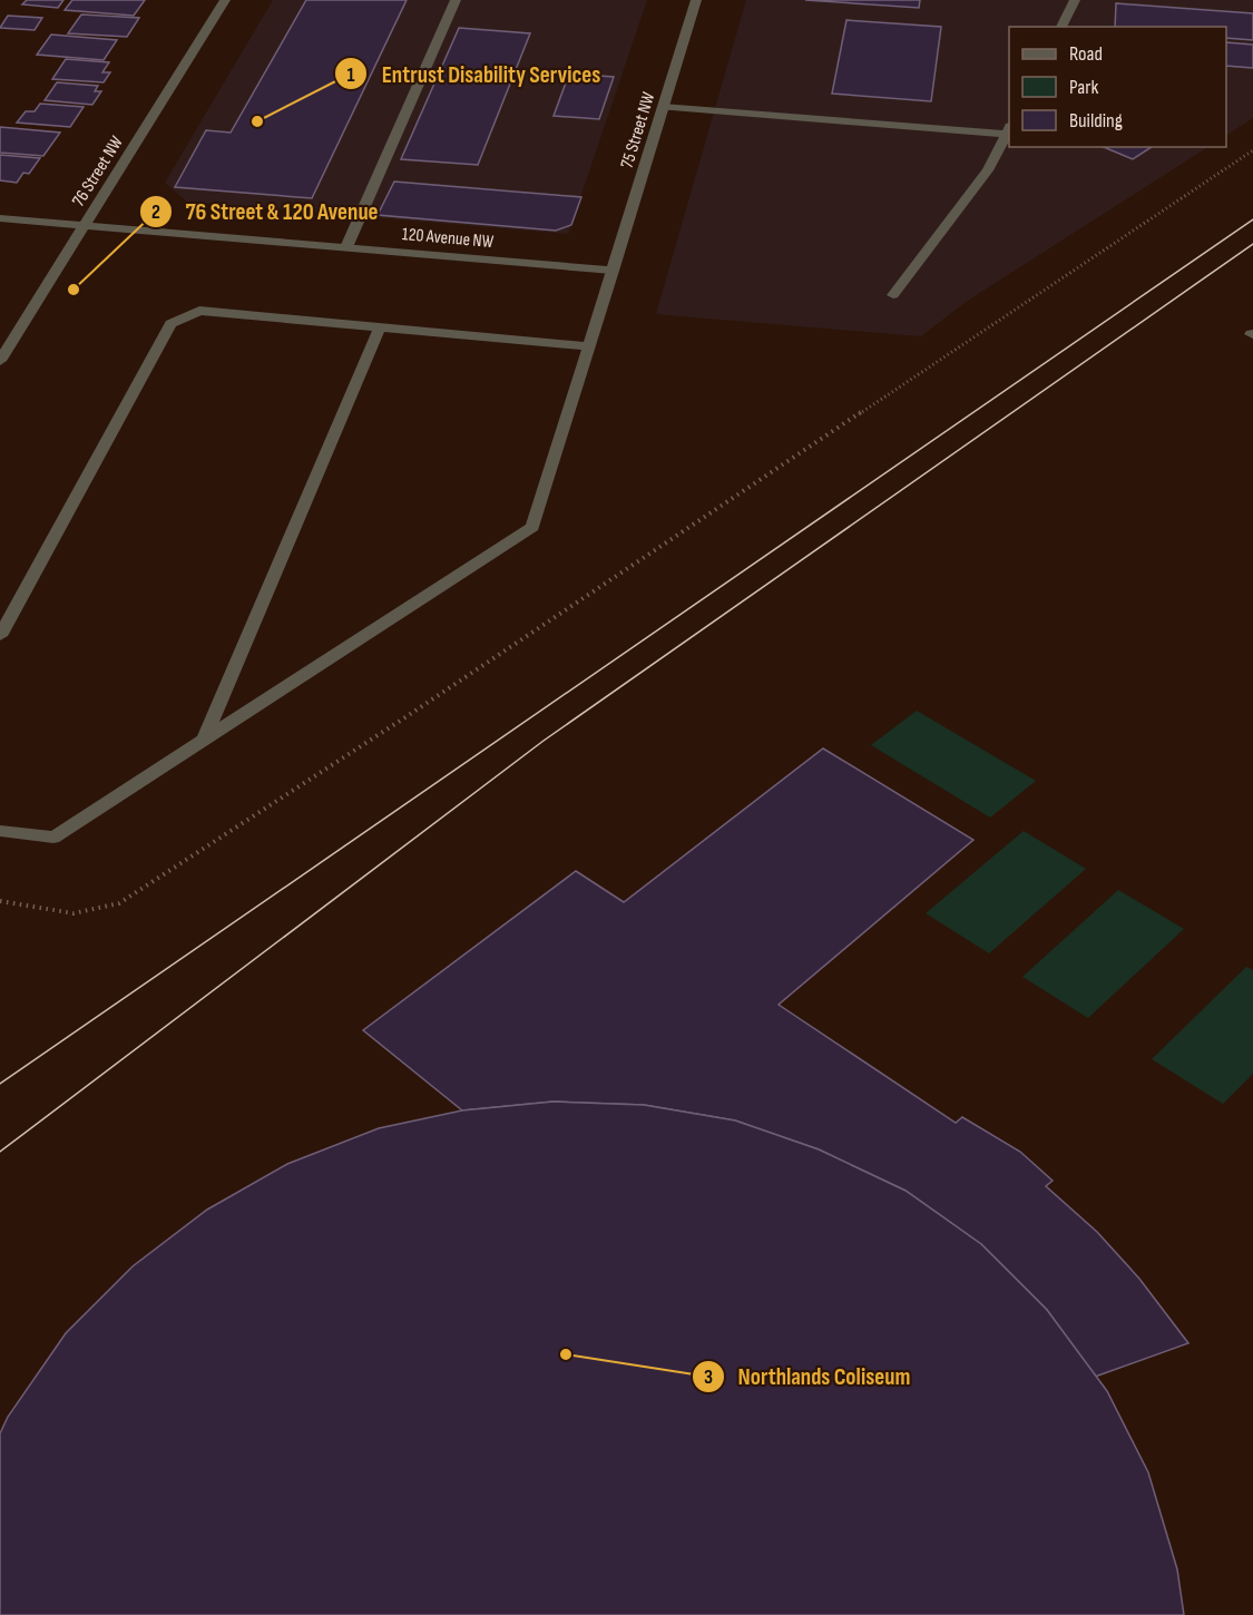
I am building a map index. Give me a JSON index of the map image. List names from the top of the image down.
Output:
{
  "streets": {
    "street": ["75 Street NW", "76 Street NW", "120 Avenue NW"]
  },
  "crossings": [
    ["75 Street NW", "120 Avenue NW"],
    ["76 Street NW", "120 Avenue NW"]
  ],
  "places": ["Entrust Disability Services", "76 Street & 120 Avenue", "Northlands Coliseum"],
  "legend": ["Road", "Park", "Building"]
}
